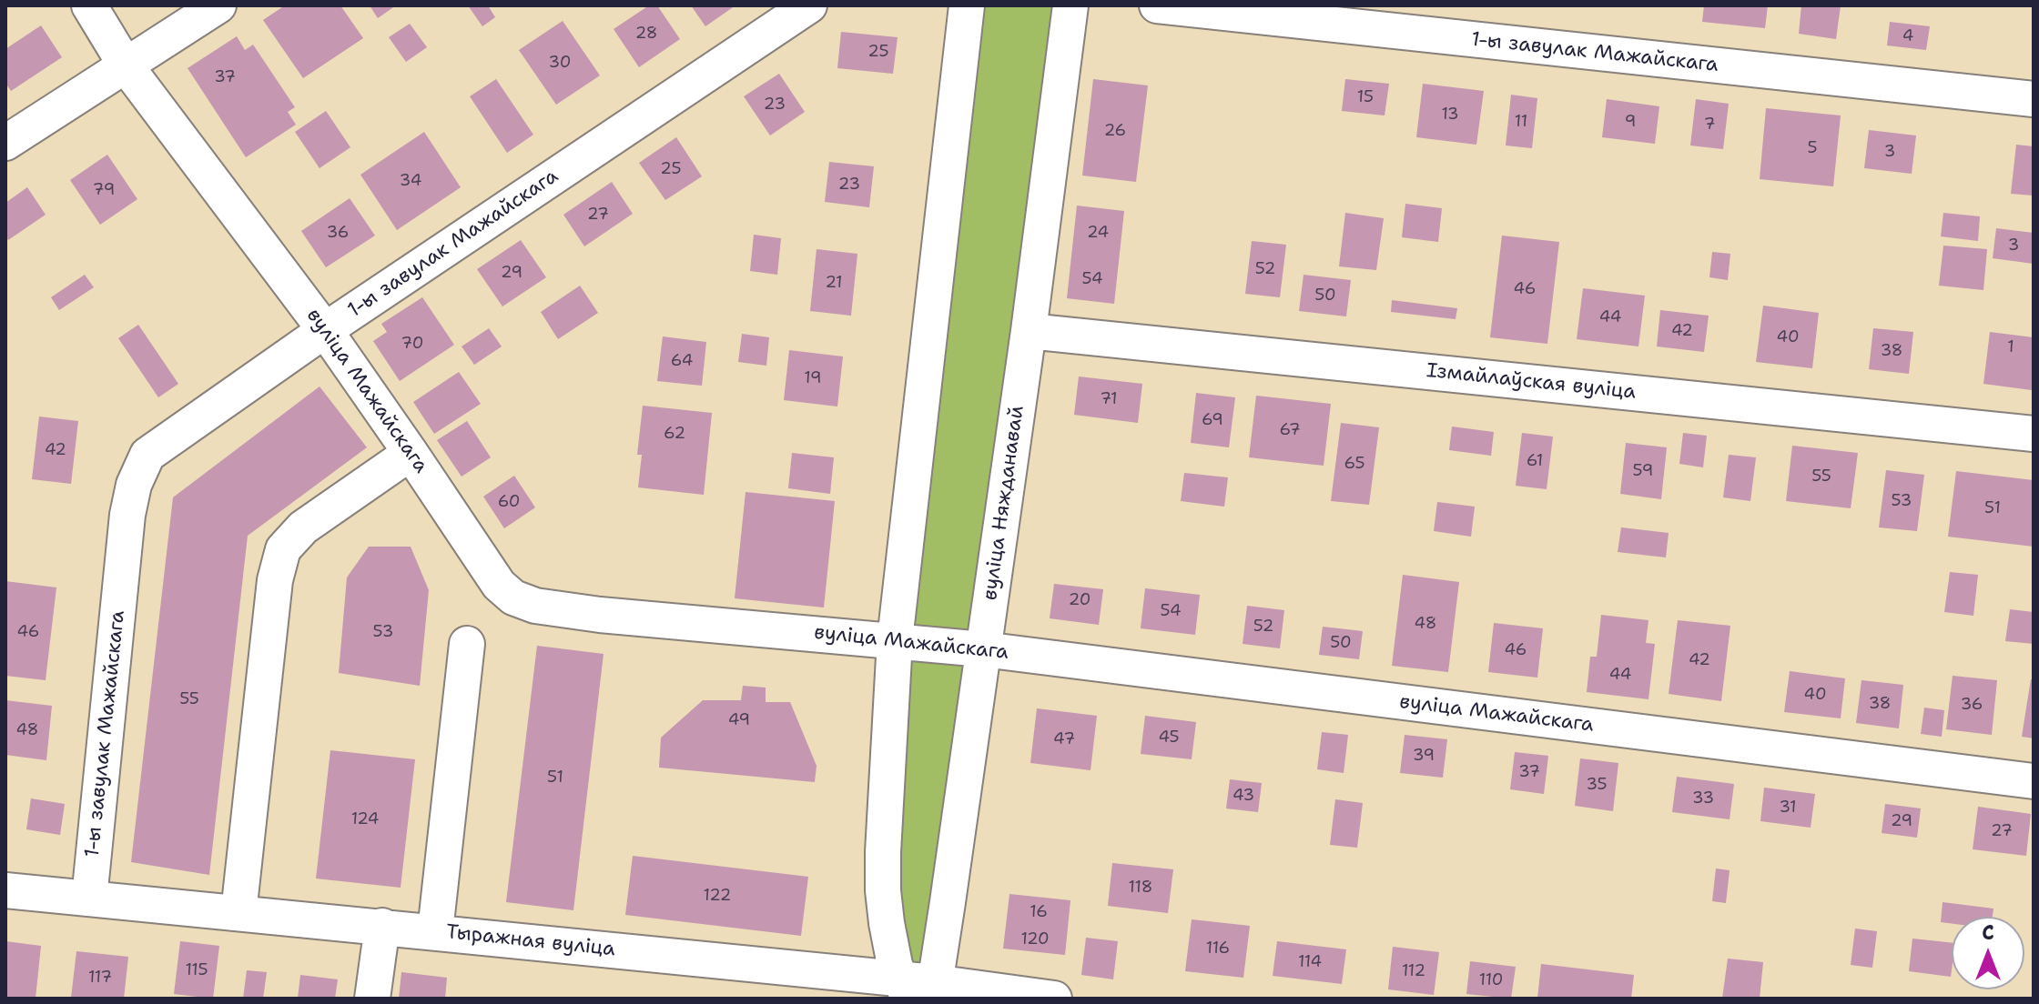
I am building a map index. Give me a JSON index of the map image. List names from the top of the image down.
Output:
{
  "streets": {
    "street": [
      "1-ы завулак Мажайскага",
      "Ізмайлаўская вуліца",
      "вуліца Мажайскага",
      "вуліца Няжданавай",
      "Тыражная вуліца"
    ]
  },
  "crossings": [
    ["1-ы завулак Мажайскага", "вуліца Мажайскага"],
    ["1-ы завулак Мажайскага", "Тыражная вуліца"],
    ["Ізмайлаўская вуліца", "вуліца Няжданавай"],
    ["вуліца Мажайскага", "вуліца Няжданавай"],
    ["вуліца Няжданавай", "Тыражная вуліца"]
  ],
  "house_numbers": [
    "28",
    "4",
    "25",
    "30",
    "37",
    "15",
    "23",
    "13",
    "11",
    "9",
    "7",
    "26",
    "5",
    "3",
    "25",
    "34",
    "23",
    "79",
    "27",
    "36",
    "24",
    "3",
    "52",
    "29",
    "54",
    "21",
    "46",
    "50",
    "44",
    "42",
    "40",
    "70",
    "1",
    "38",
    "64",
    "19",
    "71",
    "69",
    "67",
    "62",
    "42",
    "61",
    "65",
    "59",
    "55",
    "53",
    "60",
    "51",
    "20",
    "54",
    "48",
    "52",
    "46",
    "53",
    "50",
    "46",
    "42",
    "44",
    "40",
    "55",
    "38",
    "36",
    "49",
    "48",
    "45",
    "47",
    "39",
    "37",
    "51",
    "35",
    "43",
    "33",
    "31",
    "124",
    "29",
    "27",
    "118",
    "122",
    "16",
    "120",
    "116",
    "114",
    "115",
    "112",
    "117",
    "110"
  ],
  "north": "top"
}
